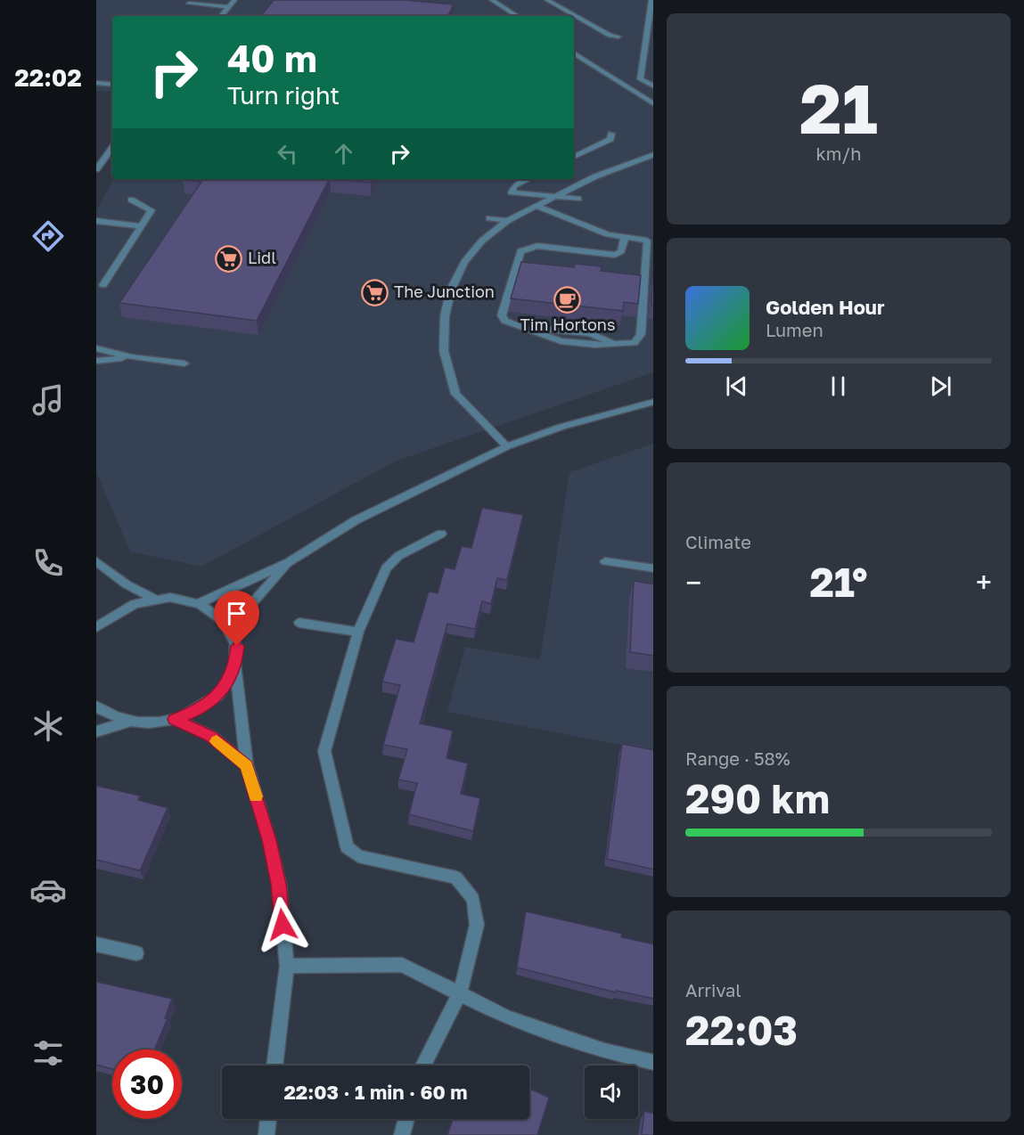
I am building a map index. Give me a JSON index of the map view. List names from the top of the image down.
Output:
{
  "places": {
    "supermarket": ["Lidl", "The Junction"],
    "cafe": ["Tim Hortons"]
  },
  "page": {
    "tabs": "22:02",
    "tile": [
      ["21", "km/h"],
      "Climate",
      ["Range · 58%", "290 km"],
      ["Arrival", "22:03"]
    ],
    "turn": ["40 m", "Turn right"],
    "song": ["Golden Hour", "Lumen"],
    "heat": ["−", "21°", "+"],
    "limit": "30",
    "trip": "22:03 · 1 min · 60 m"
  }
}
